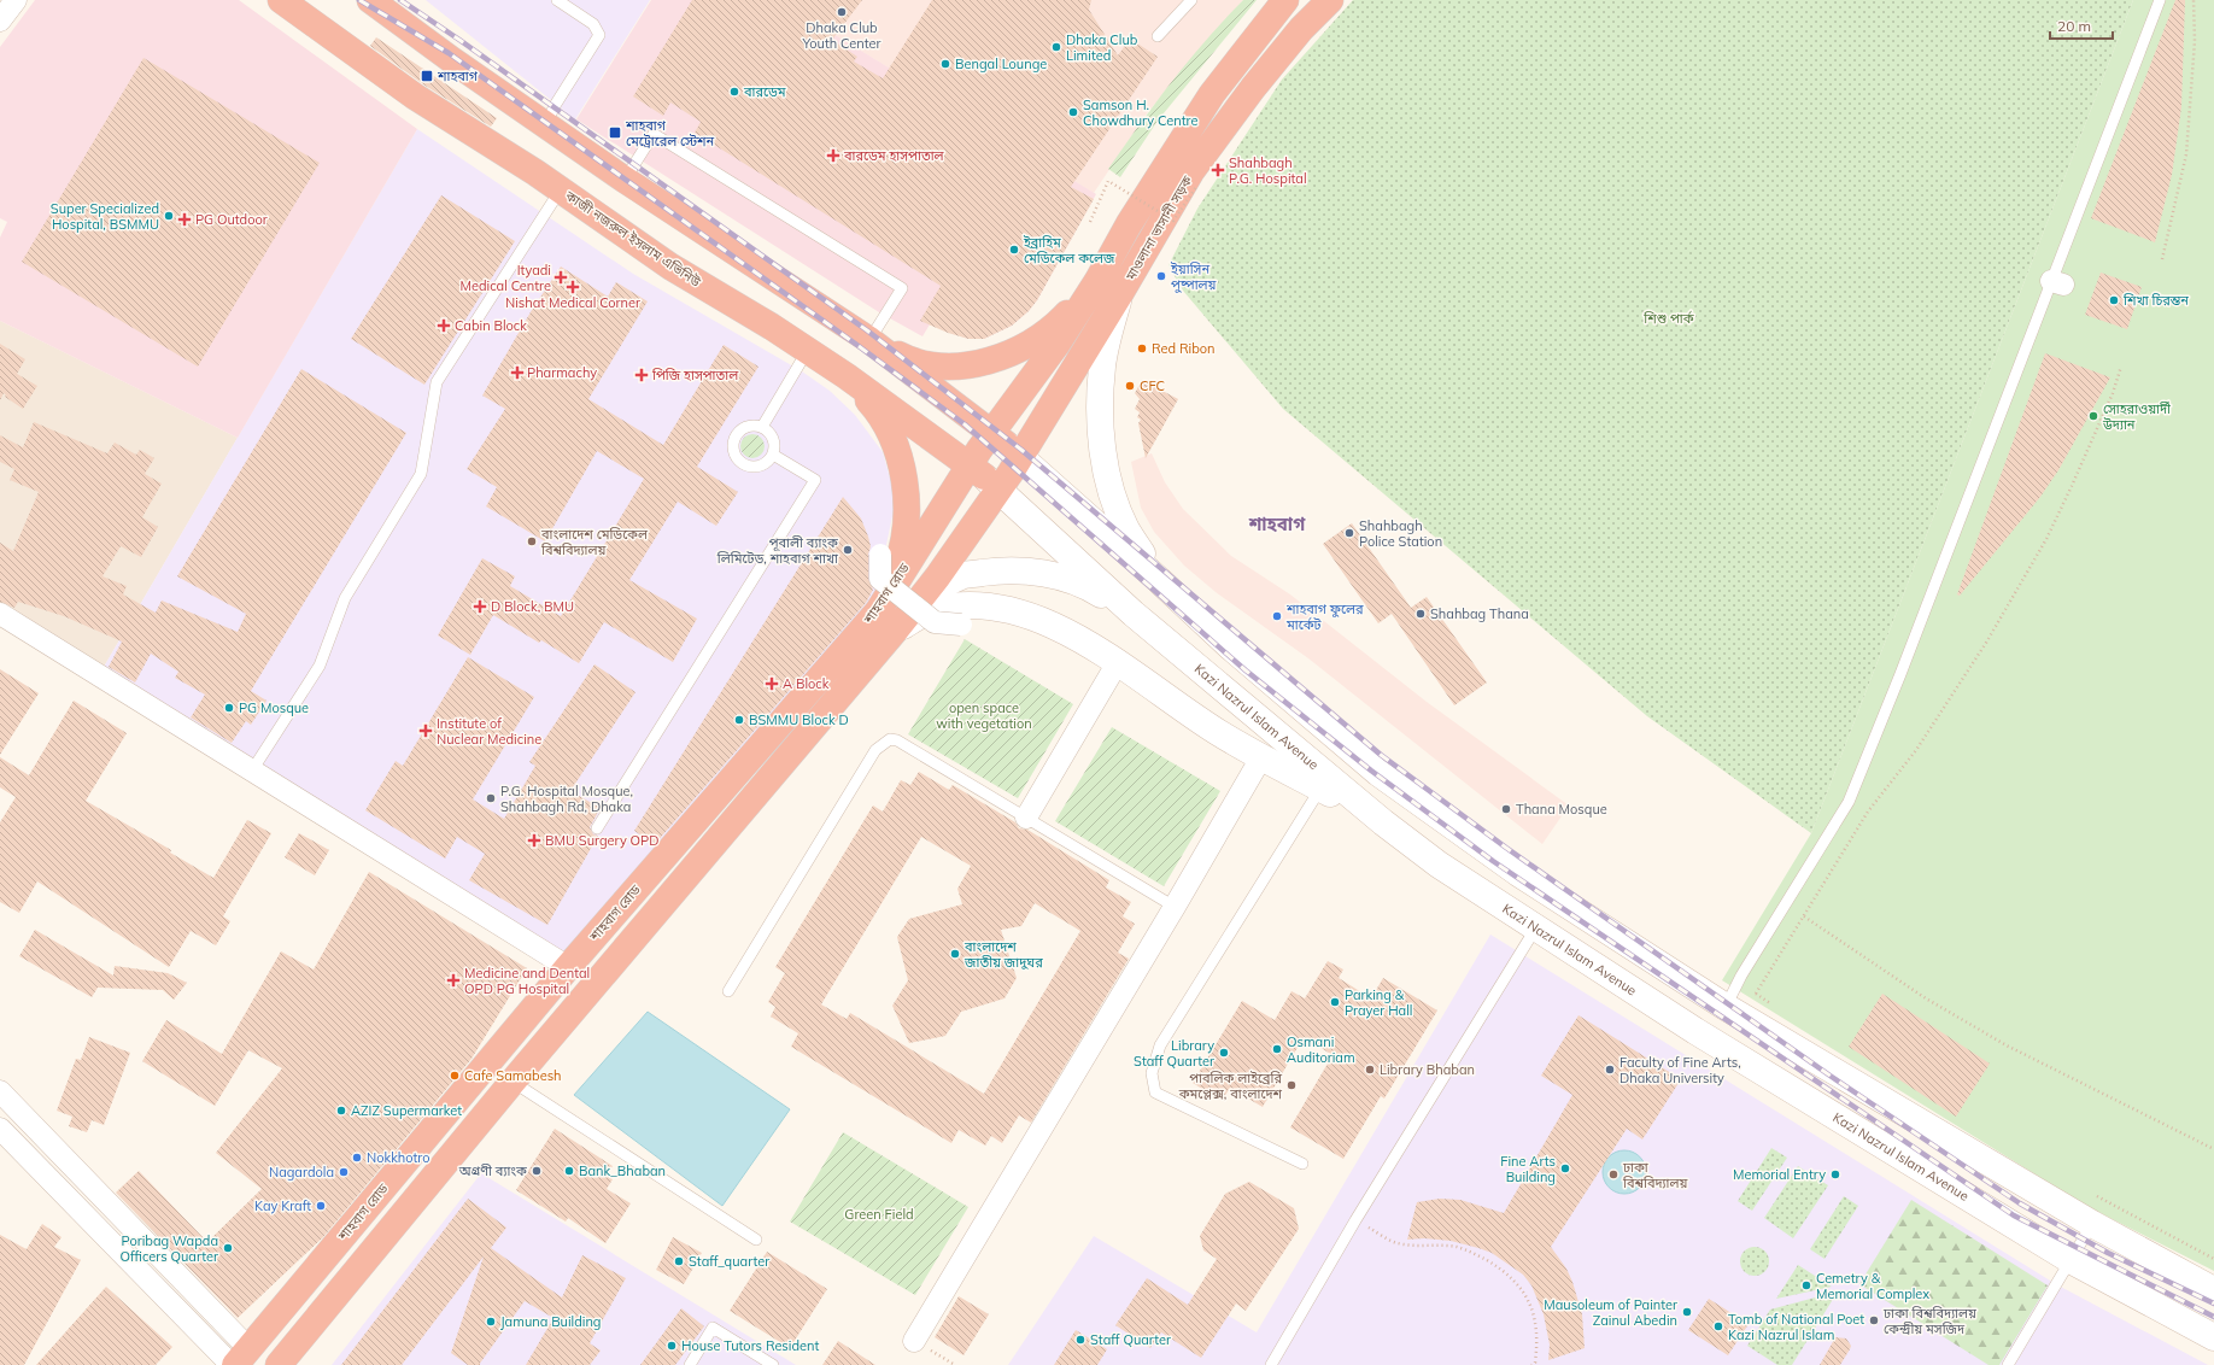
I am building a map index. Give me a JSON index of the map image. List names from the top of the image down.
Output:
{
  "streets": {
    "highway": ["মাওলানা ভাসানী সড়ক", "কাজী নজরুল ইসলাম এভিনিউ", "শাহবাগ রোড"],
    "main road": ["Kazi Nazrul Islam Avenue"]
  },
  "crossings": [
    ["মাওলানা ভাসানী সড়ক", "কাজী নজরুল ইসলাম এভিনিউ"],
    ["মাওলানা ভাসানী সড়ক", "শাহবাগ রোড"],
    ["মাওলানা ভাসানী সড়ক", "Kazi Nazrul Islam Avenue"],
    ["কাজী নজরুল ইসলাম এভিনিউ", "শাহবাগ রোড"],
    ["কাজী নজরুল ইসলাম এভিনিউ", "Kazi Nazrul Islam Avenue"],
    ["শাহবাগ রোড", "Kazi Nazrul Islam Avenue"]
  ],
  "districts": ["শাহবাগ"],
  "parks": ["শিশু পার্ক", "open space with vegetation", "Green Field"],
  "places": {
    "other": [
      "Dhaka Club Youth Center",
      "Dhaka Club Limited",
      "Bengal Lounge",
      "বারডেম",
      "Samson H. Chowdhury Centre",
      "Super Specialized Hospital, BSMMU",
      "ইব্রাহিম মেডিকেল কলেজ",
      "ইয়াসিন পুষ্পালয়",
      "শিখা চিরন্তন",
      "Red Ribon",
      "CFC",
      "সোহরাওয়ার্দী উদ্যান",
      "Shahbagh Police Station",
      "বাংলাদেশ মেডিকেল বিশ্ববিদ্যালয়",
      "পূবালী ব্যাংক লিমিটেড, শাহবাগ শাখা",
      "Shahbag Thana",
      "শাহবাগ ফুলের মার্কেট",
      "PG Mosque",
      "BSMMU Block D",
      "P.G. Hospital Mosque, Shahbagh Rd, Dhaka",
      "Thana Mosque",
      "বাংলাদেশ জাতীয় জাদুঘর",
      "Parking & Prayer Hall",
      "Osmani Auditoriam",
      "Library Staff Quarter",
      "Library Bhaban",
      "Faculty of Fine Arts, Dhaka University",
      "Cafe Samabesh",
      "পাবলিক লাইব্রেরি কমপ্লেক্স, বাংলাদেশ",
      "AZIZ Supermarket",
      "Nokkhotro",
      "Fine Arts Building",
      "অগ্রণী ব্যাংক",
      "Bank_Bhaban",
      "Nagardola",
      "ঢাকা বিশ্ববিদ্যালয়",
      "Memorial Entry",
      "Kay Kraft",
      "Poribag Wapda Officers Quarter",
      "Staff_quarter",
      "Cemetry & Memorial Complex",
      "Mausoleum of Painter Zainul Abedin",
      "ঢাকা বিশ্ববিদ্যালয় কেন্দ্রীয় মসজিদ",
      "Jamuna Building",
      "Tomb of National Poet Kazi Nazrul Islam",
      "Staff Quarter",
      "House Tutors Resident"
    ],
    "transit": ["শাহবাগ", "শাহবাগ মেট্রোরেল স্টেশন"],
    "health": [
      "বারডেম হাসপাতাল",
      "Shahbagh P.G. Hospital",
      "PG Outdoor",
      "Ityadi Medical Centre",
      "Nishat Medical Corner",
      "Cabin Block",
      "Pharmachy",
      "পিজি হাসপাতাল",
      "D Block, BMU",
      "A Block",
      "Institute of Nuclear Medicine",
      "BMU Surgery OPD",
      "Medicine and Dental OPD PG Hospital"
    ]
  },
  "scale_bar": "20 m"
}
